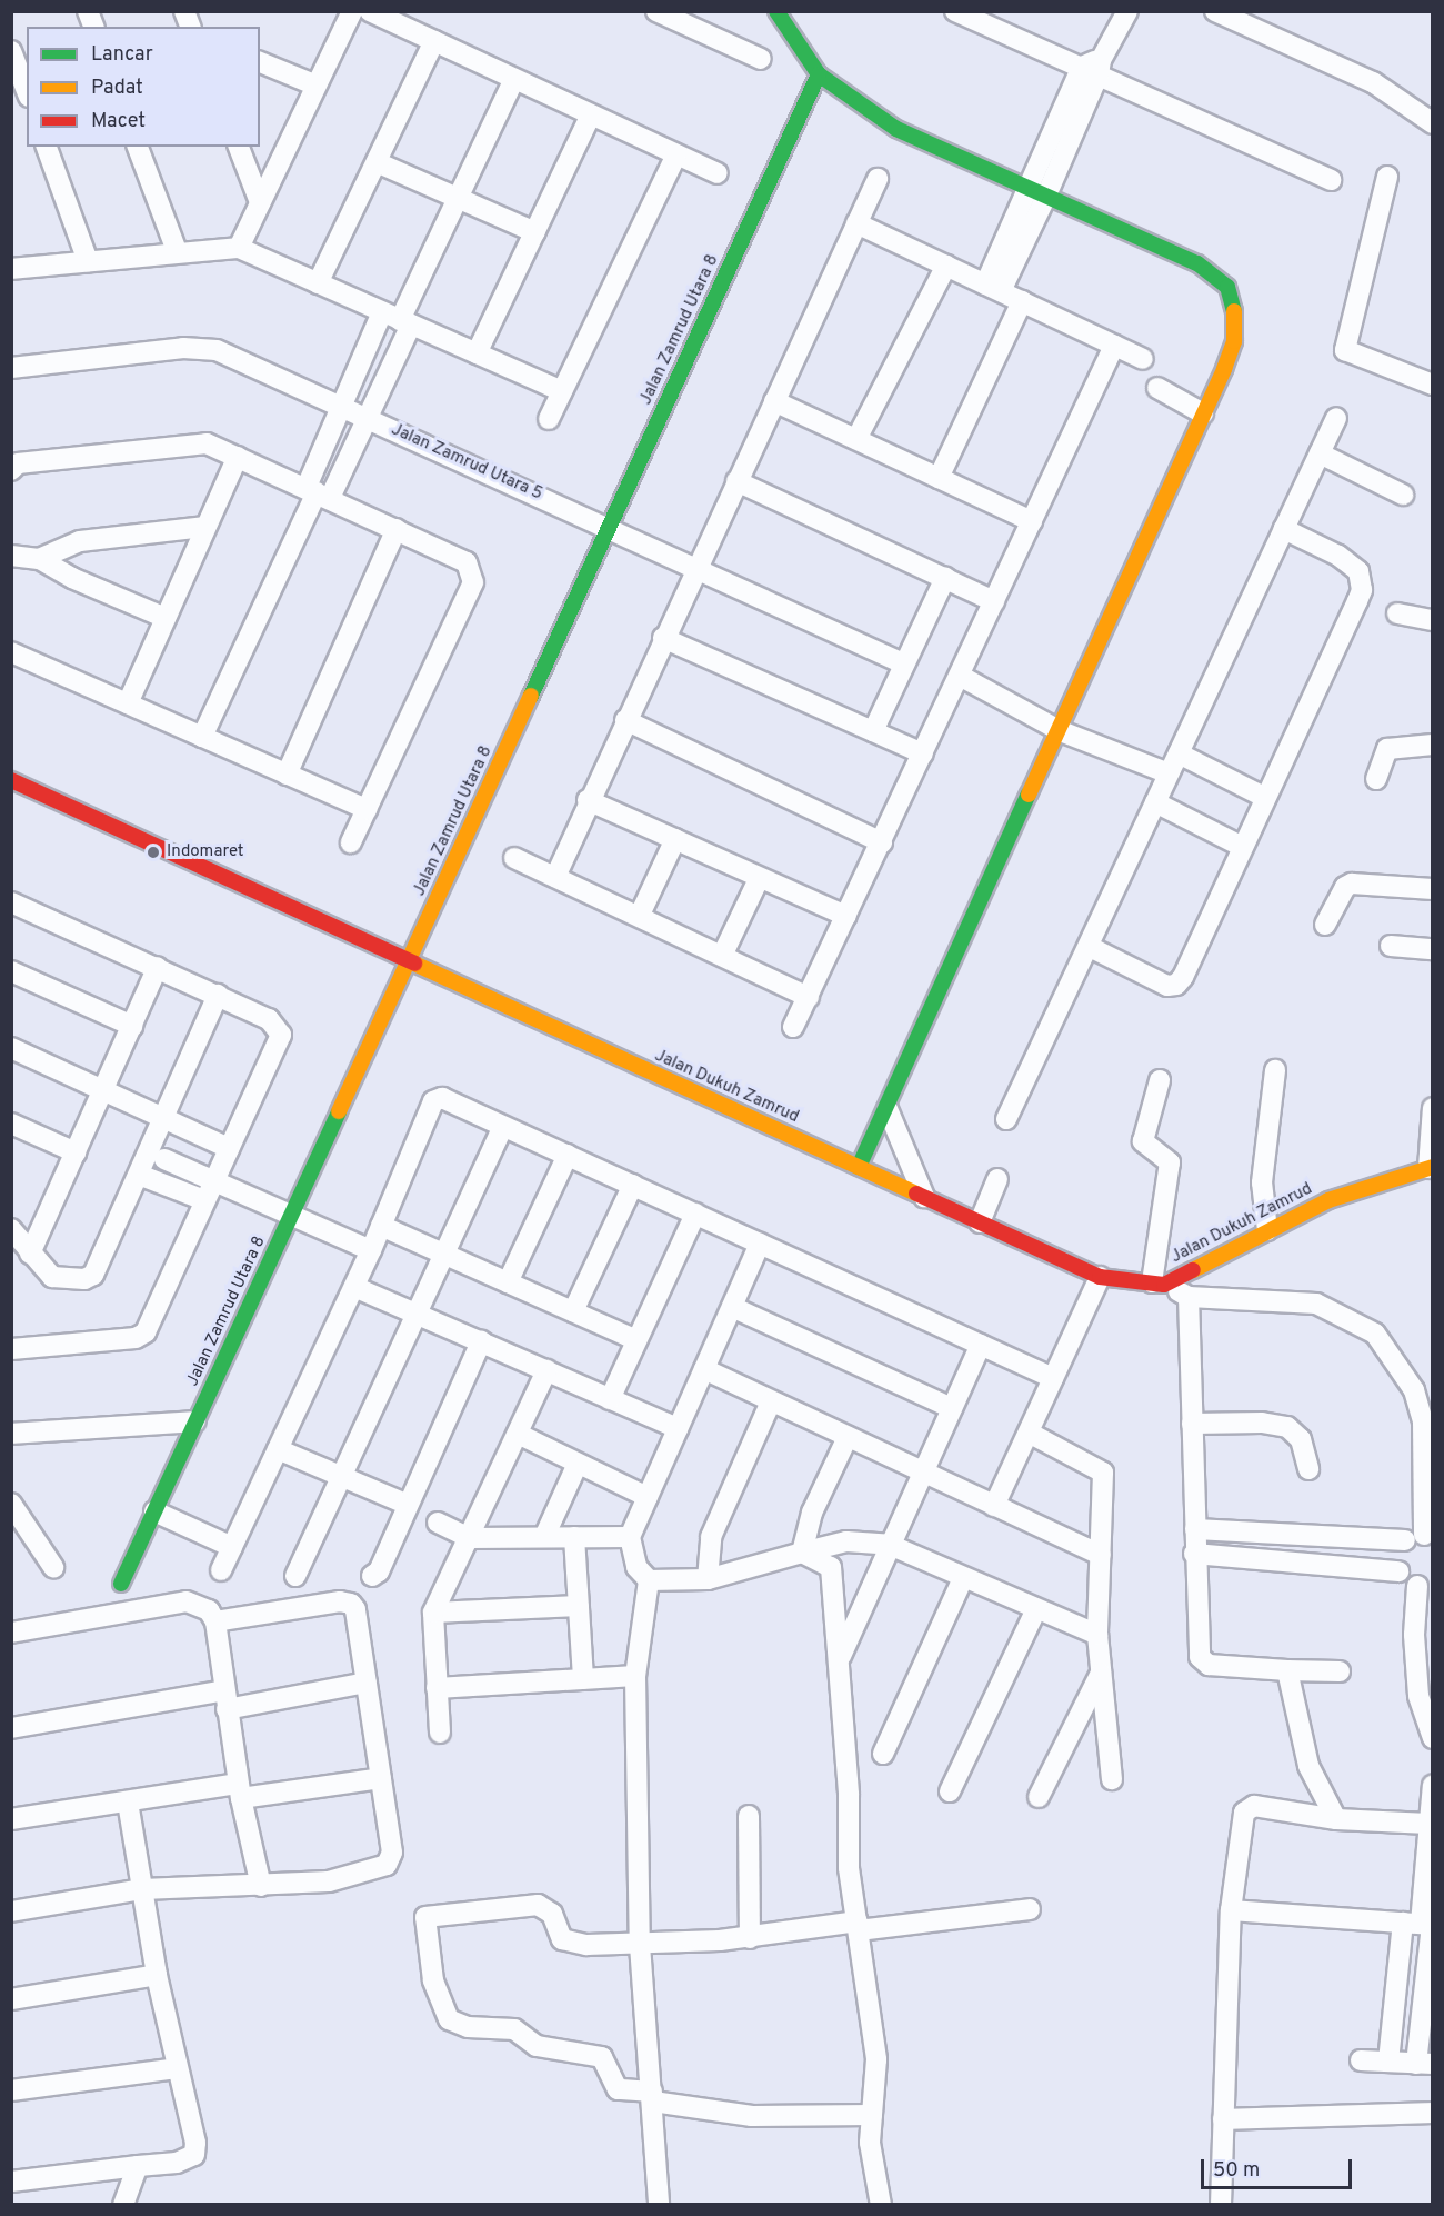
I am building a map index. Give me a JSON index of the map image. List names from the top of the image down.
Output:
{
  "streets": {
    "street": ["Jalan Zamrud Utara 8", "Jalan Zamrud Utara 5", "Jalan Dukuh Zamrud"]
  },
  "crossings": [
    ["Jalan Zamrud Utara 8", "Jalan Zamrud Utara 5"],
    ["Jalan Zamrud Utara 8", "Jalan Dukuh Zamrud"]
  ],
  "places": ["Indomaret"],
  "legend": ["Lancar", "Padat", "Macet"],
  "scale_bar": "50 m"
}
